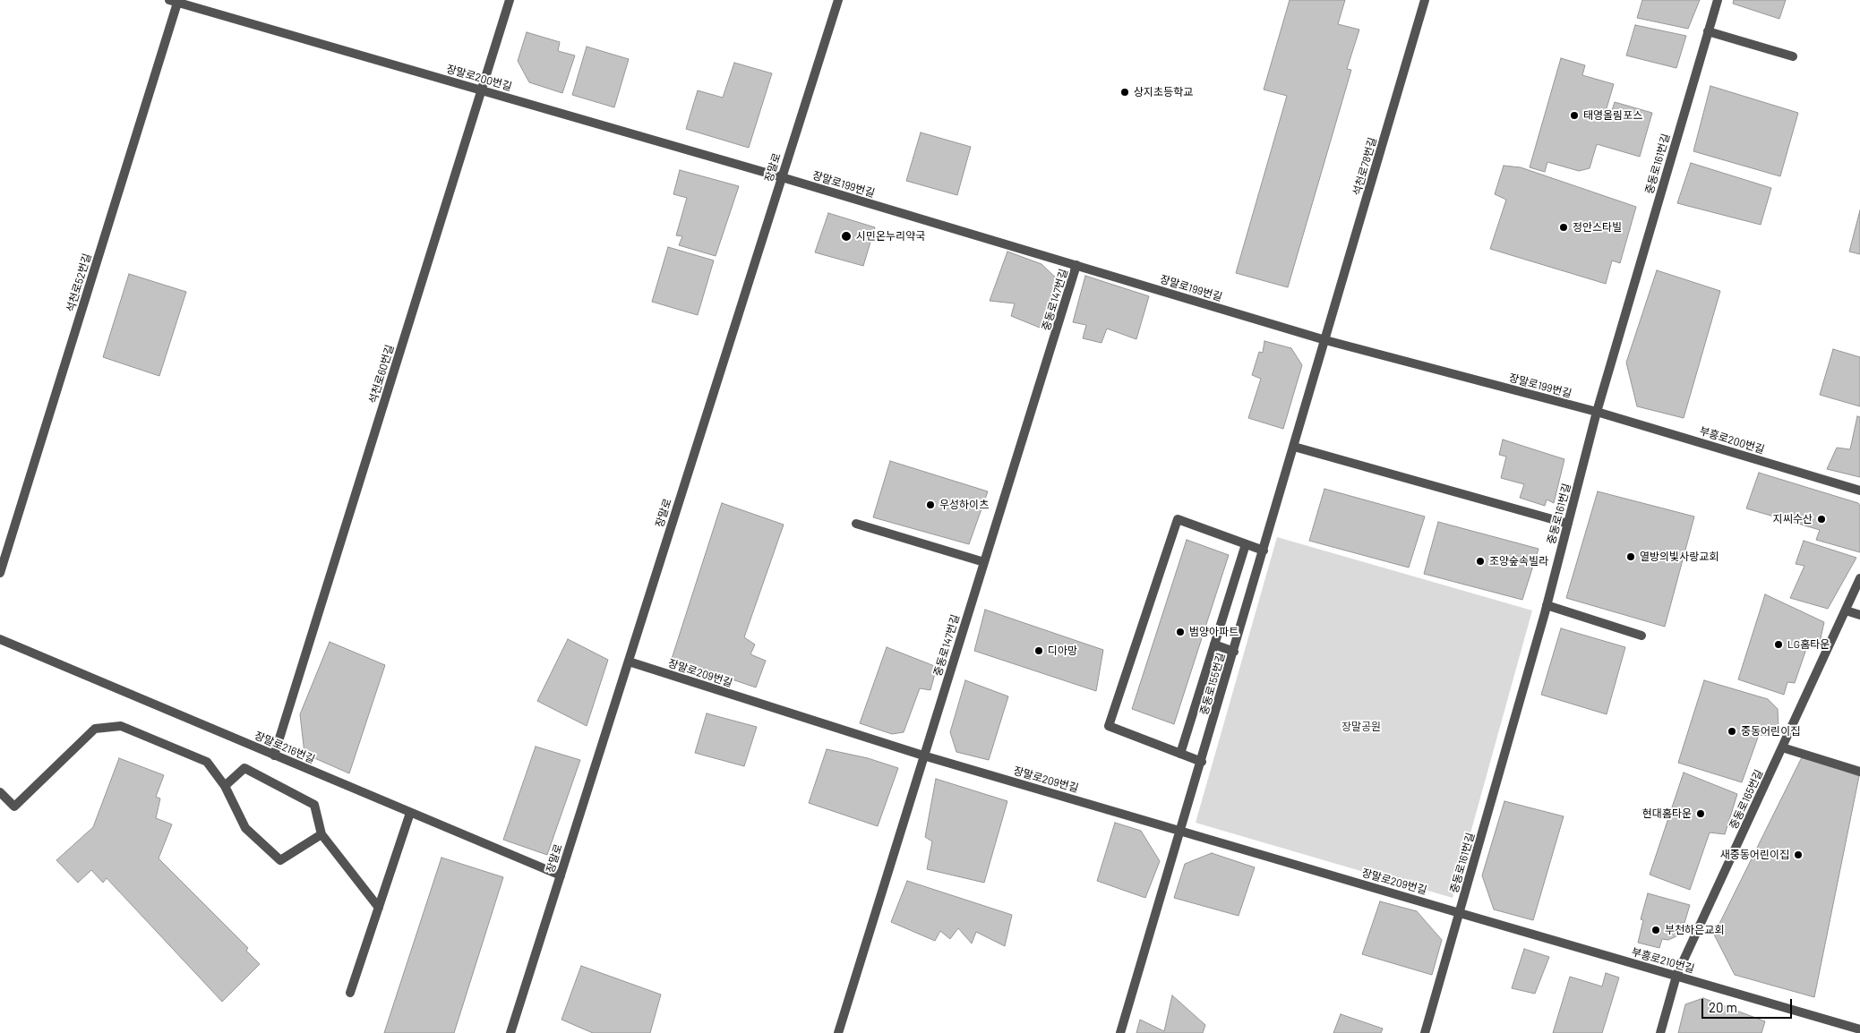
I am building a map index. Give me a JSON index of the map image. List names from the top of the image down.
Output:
{
  "streets": {
    "street": [
      "장말로200번길",
      "중동로161번길",
      "석천로78번길",
      "장말로",
      "장말로199번길",
      "석천로52번길",
      "중동로147번길",
      "석천로60번길",
      "부흥로200번길",
      "장말로209번길",
      "중동로155번길",
      "장말로216번길",
      "중동로165번길",
      "부흥로210번길"
    ]
  },
  "crossings": [
    ["장말로200번길", "장말로"],
    ["장말로200번길", "장말로199번길"],
    ["장말로200번길", "석천로52번길"],
    ["장말로200번길", "석천로60번길"],
    ["중동로161번길", "장말로199번길"],
    ["중동로161번길", "부흥로200번길"],
    ["중동로161번길", "장말로209번길"],
    ["중동로161번길", "부흥로210번길"],
    ["석천로78번길", "장말로199번길"],
    ["석천로78번길", "중동로155번길"],
    ["장말로", "장말로199번길"],
    ["장말로", "장말로209번길"],
    ["장말로", "장말로216번길"],
    ["장말로199번길", "중동로147번길"],
    ["장말로199번길", "부흥로200번길"],
    ["장말로199번길", "중동로155번길"],
    ["중동로147번길", "장말로209번길"],
    ["석천로60번길", "장말로216번길"],
    ["장말로209번길", "중동로155번길"],
    ["장말로209번길", "부흥로210번길"],
    ["중동로165번길", "부흥로210번길"]
  ],
  "parks": ["장말공원"],
  "places": [
    "상지초등학교",
    "태영올림포스",
    "정안스타빌",
    "시민온누리약국",
    "우성하이츠",
    "지씨수산",
    "열방의빛사랑교회",
    "조양숲속빌라",
    "범양아파트",
    "LG홈타운",
    "디아망",
    "중동어린이집",
    "현대홈타운",
    "새중동어린이집",
    "부천하은교회"
  ],
  "scale_bar": "20 m"
}
